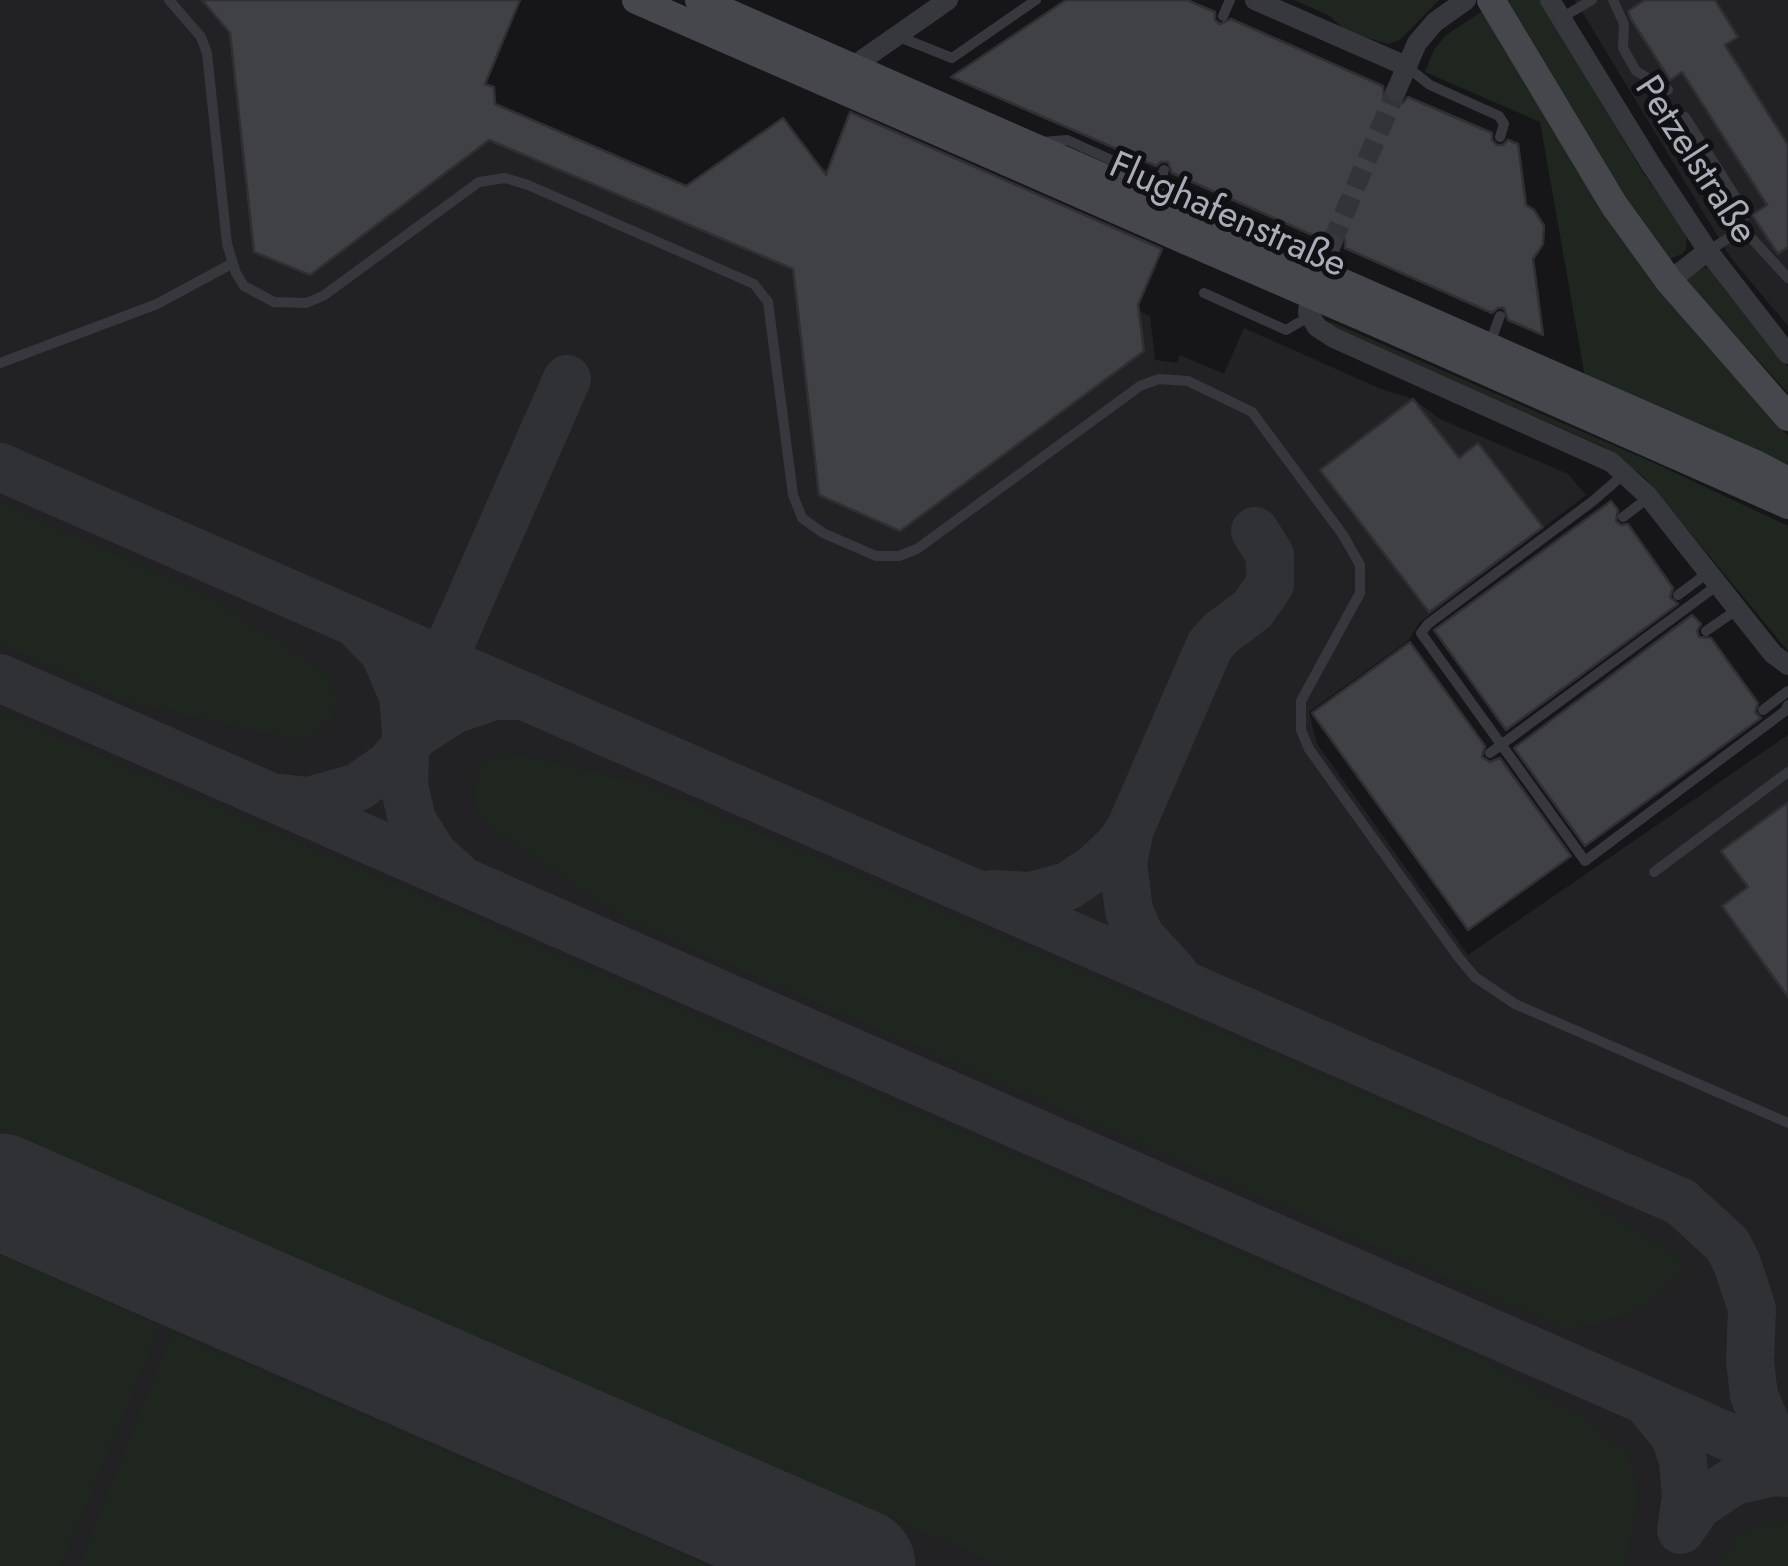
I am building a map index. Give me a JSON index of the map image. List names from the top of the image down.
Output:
{
  "streets": {
    "main road": ["Flughafenstraße"],
    "street": ["Petzelstraße"]
  }
}
